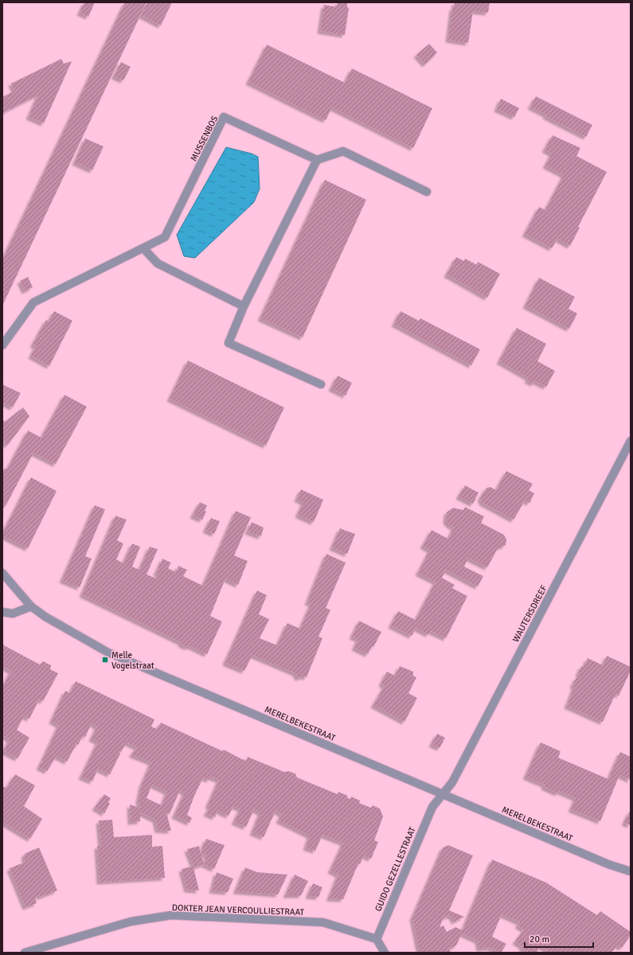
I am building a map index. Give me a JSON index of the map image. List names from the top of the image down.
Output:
{
  "streets": {
    "street": [
      "MUSSENBOS",
      "WAUTERSDREEF",
      "MERELBEKESTRAAT",
      "GUIDO GEZELLESTRAAT",
      "DOKTER JEAN VERCOULLIESTRAAT"
    ]
  },
  "crossings": [
    ["WAUTERSDREEF", "MERELBEKESTRAAT"],
    ["WAUTERSDREEF", "GUIDO GEZELLESTRAAT"],
    ["MERELBEKESTRAAT", "GUIDO GEZELLESTRAAT"],
    ["GUIDO GEZELLESTRAAT", "DOKTER JEAN VERCOULLIESTRAAT"]
  ],
  "places": {
    "transit": ["Melle Vogelstraat"]
  },
  "scale_bar": "20 m"
}
